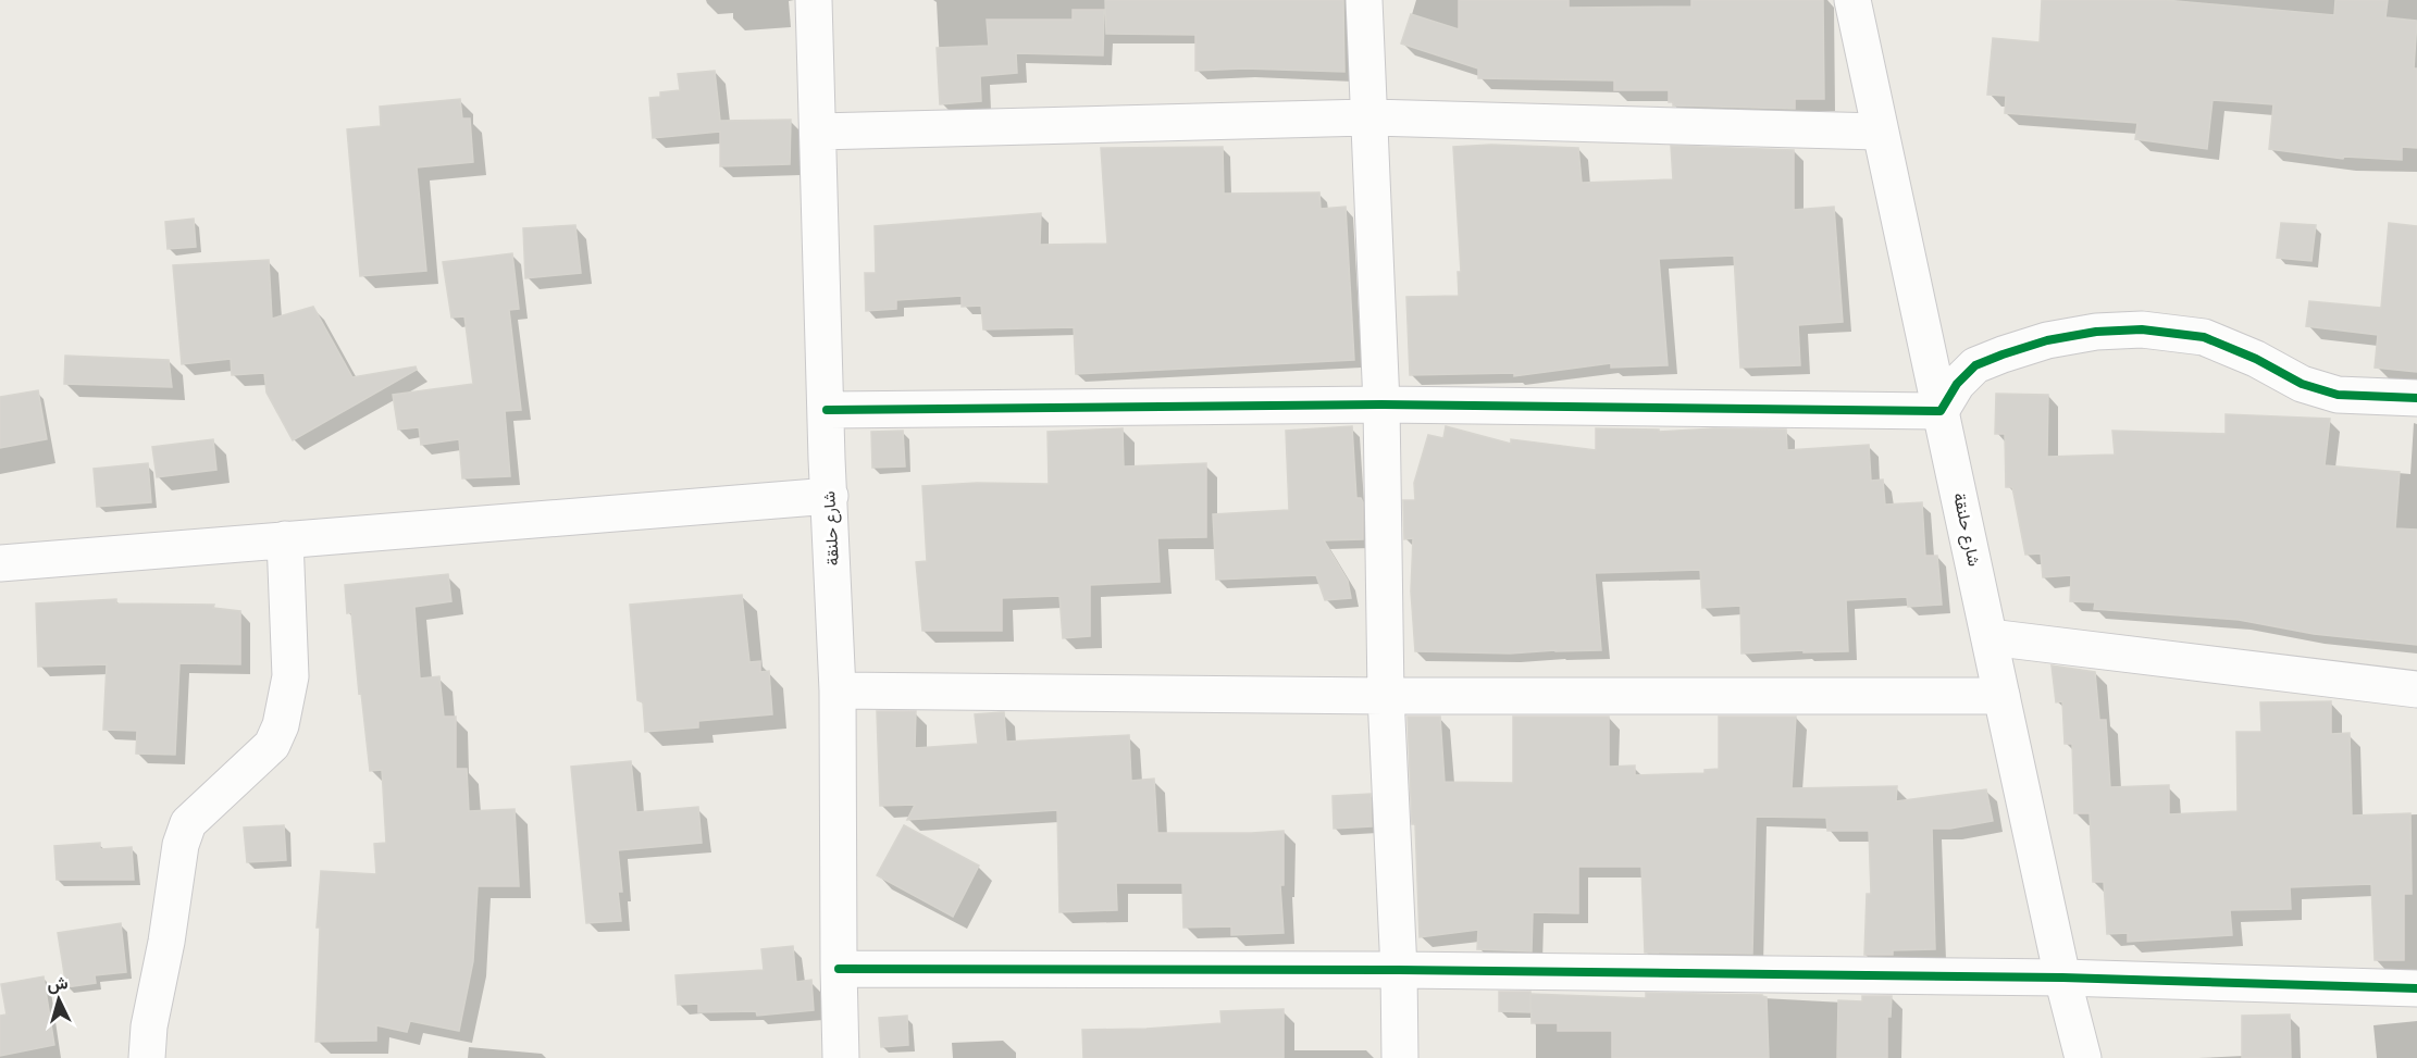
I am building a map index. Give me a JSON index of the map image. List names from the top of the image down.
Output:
{
  "streets": {
    "street": ["شارع حلنقة"]
  },
  "north": "top"
}
